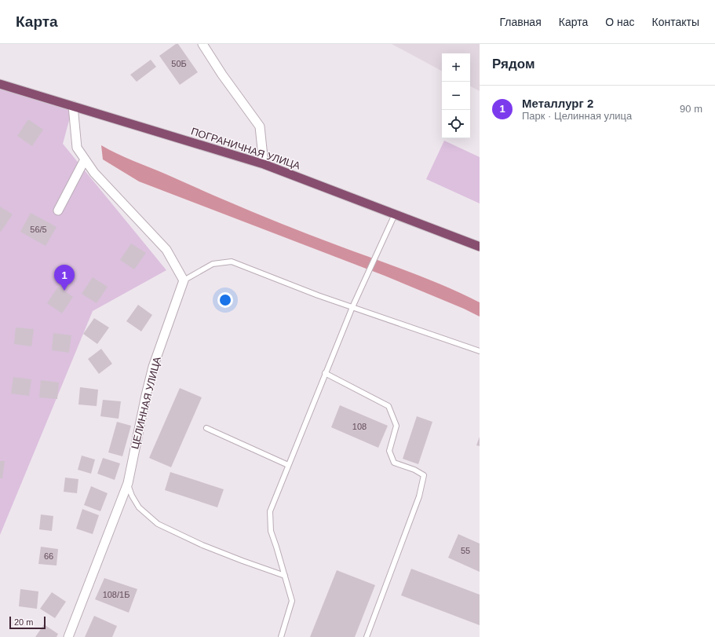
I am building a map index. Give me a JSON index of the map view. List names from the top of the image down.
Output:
{
  "streets": {
    "highway": ["ПОГРАНИЧНАЯ УЛИЦА"],
    "street": ["ЦЕЛИННАЯ УЛИЦА"]
  },
  "house_numbers": [
    "50Б",
    "56/5",
    "108",
    "55",
    "66",
    "108/1Б"
  ],
  "scale_bar": "20 m",
  "page": {
    "header": "Карта",
    "nav": [
      "Главная",
      "Карта",
      "О нас",
      "Контакты"
    ],
    "heading": "Рядом",
    "map_buttons": ["+", "−"],
    "list": [
      {
        "mark": "1",
        "name": "Металлург 2",
        "note": "Парк · Целинная улица",
        "value": "90 m"
      }
    ],
    "pins": "1",
    "scale": "20 m"
  }
}
